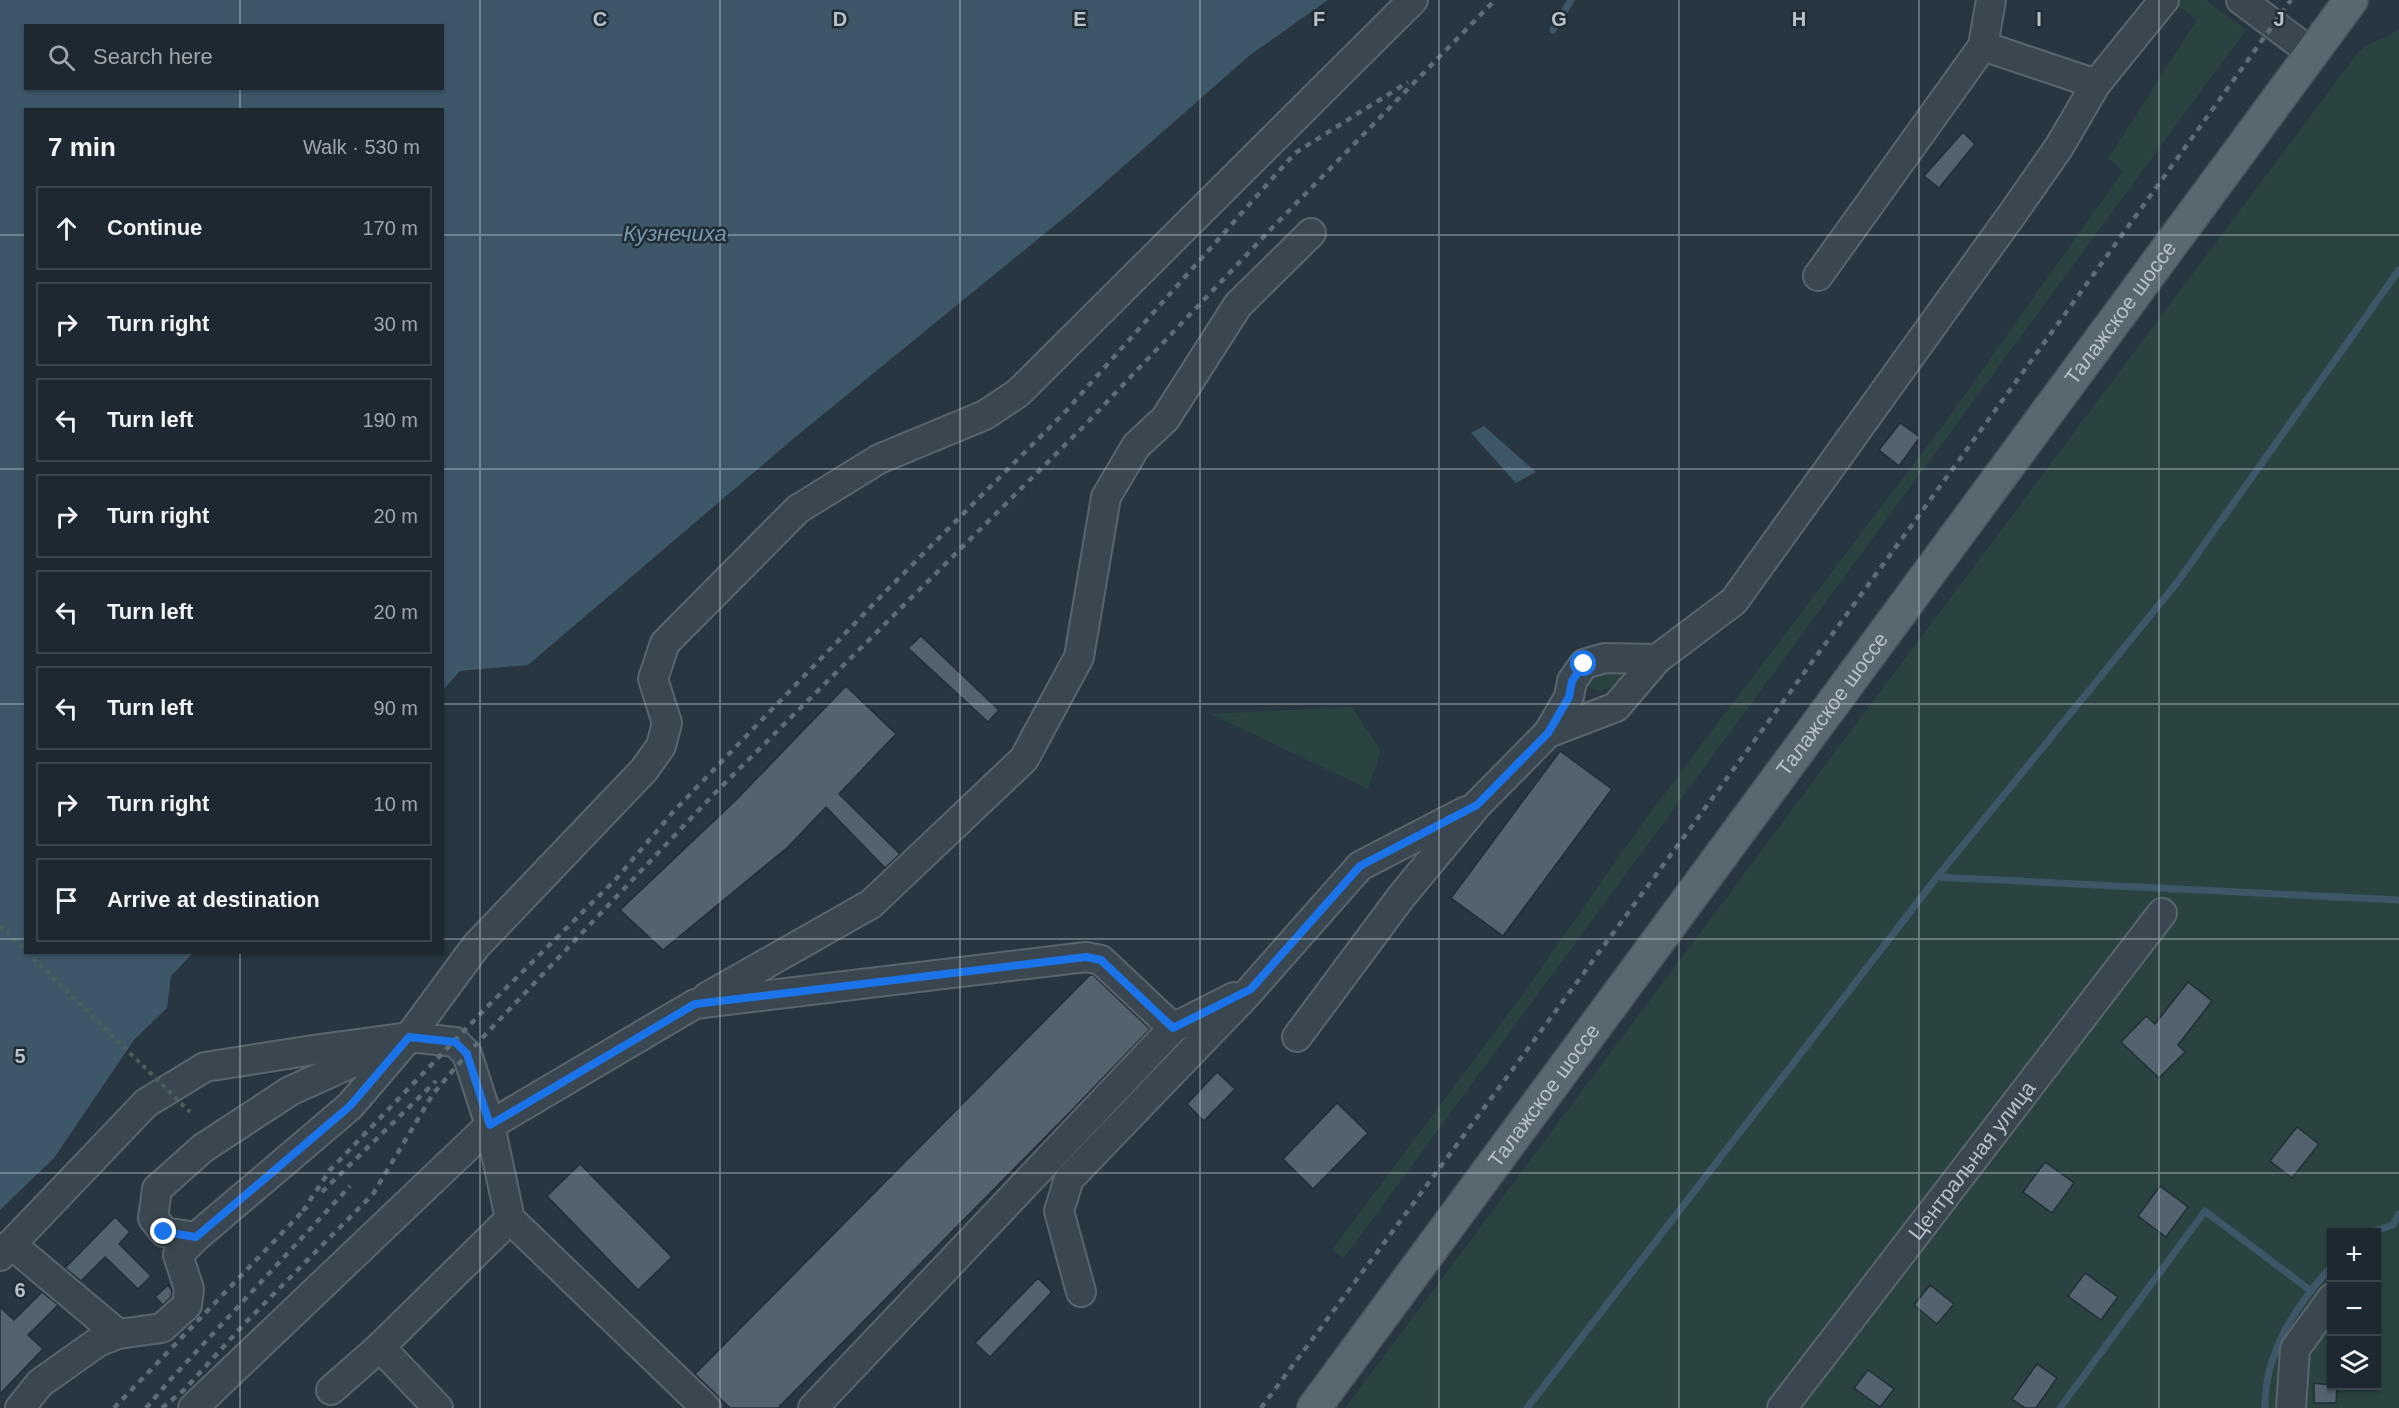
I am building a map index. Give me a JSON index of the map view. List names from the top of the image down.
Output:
{
  "streets": {
    "main road": ["Талажское шоссе"],
    "street": ["Центральная улица"]
  },
  "water": ["Кузнечиха"],
  "page": {
    "search": "Search here",
    "heading": ["7 min", "Walk · 530 m"],
    "list": [
      ["Continue", "170 m"],
      ["Turn right", "30 m"],
      ["Turn left", "190 m"],
      ["Turn right", "20 m"],
      ["Turn left", "20 m"],
      ["Turn left", "90 m"],
      ["Turn right", "10 m"],
      "Arrive at destination"
    ],
    "map_buttons": ["+", "−"]
  },
  "grid": {
    "columns": [
      "C",
      "D",
      "E",
      "F",
      "G",
      "H",
      "I",
      "J"
    ],
    "rows": ["5", "6"]
  }
}
